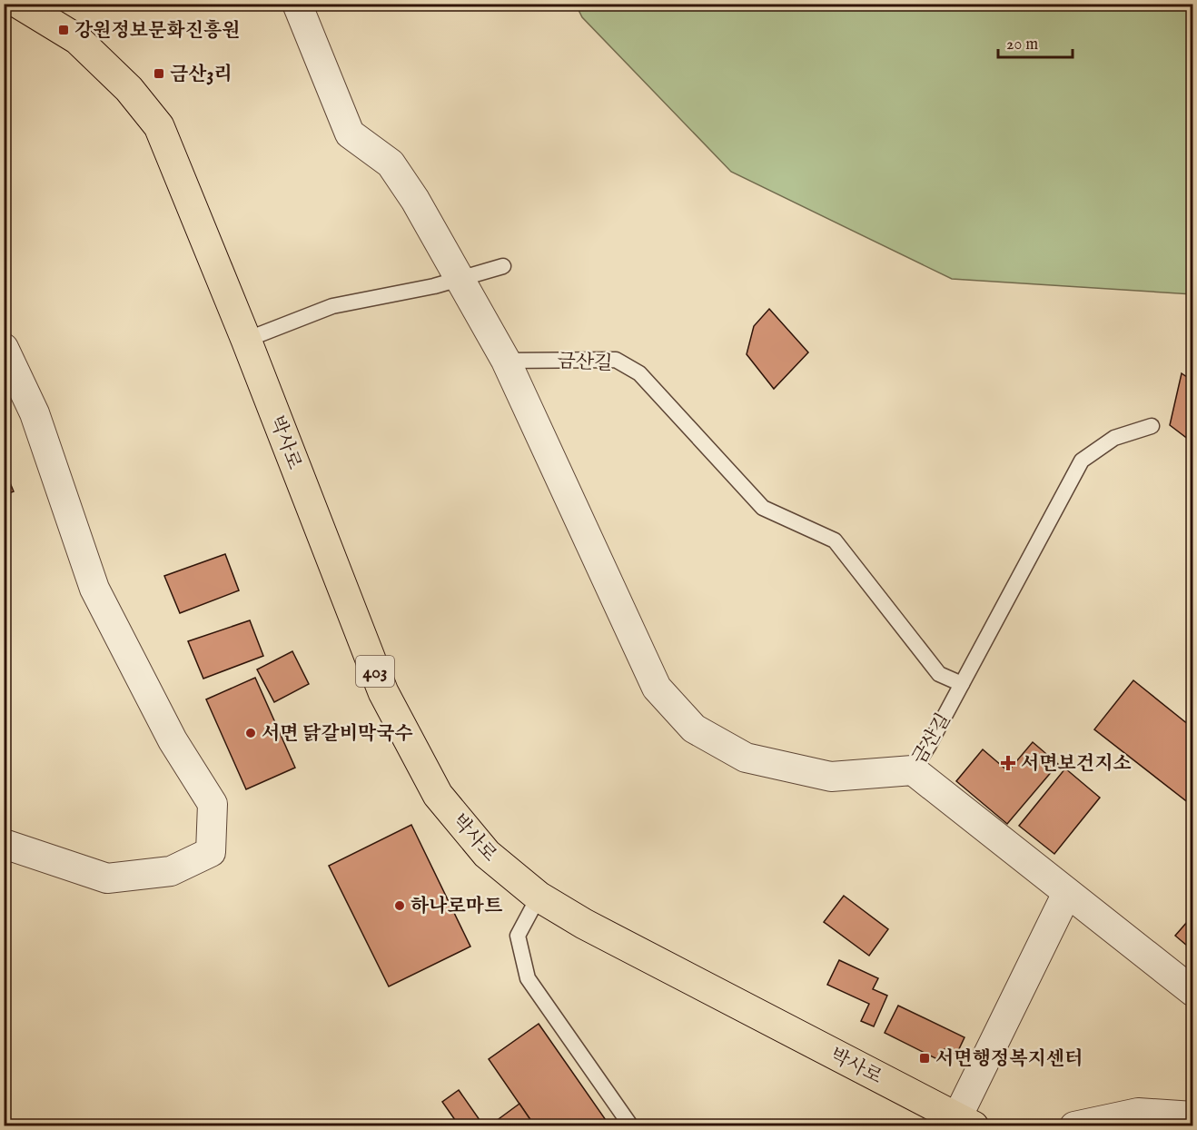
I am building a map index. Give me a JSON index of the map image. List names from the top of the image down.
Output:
{
  "streets": {
    "main road": ["박사로", "403"],
    "street": ["금산길"]
  },
  "places": {
    "transit": ["강원정보문화진흥원", "금산3리", "서면행정복지센터"],
    "other": ["서면 닭갈비막국수", "하나로마트"],
    "health": ["서면보건지소"]
  },
  "scale_bar": "20 m"
}
